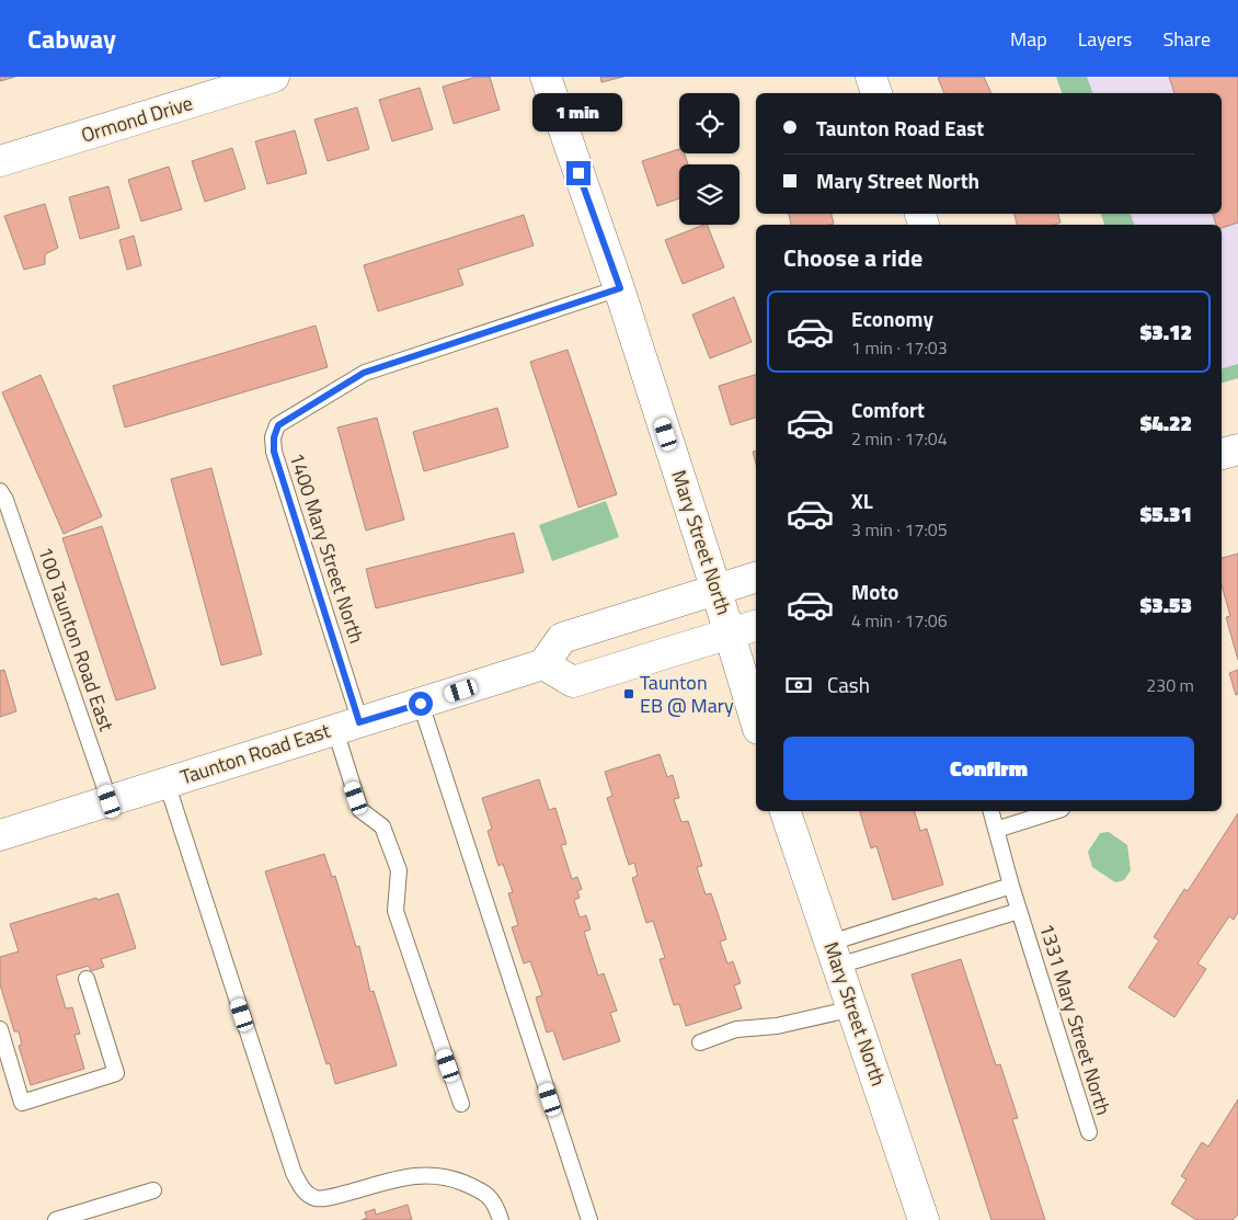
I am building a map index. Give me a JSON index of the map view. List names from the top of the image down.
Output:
{
  "streets": {
    "street": ["Ormond Drive", "Mary Street North", "Taunton Road East"],
    "lane": ["1400 Mary Street North", "100 Taunton Road East", "1331 Mary Street North"]
  },
  "crossings": [
    ["Mary Street North", "1400 Mary Street North"],
    ["Mary Street North", "1331 Mary Street North"],
    ["1400 Mary Street North", "Taunton Road East"],
    ["100 Taunton Road East", "Taunton Road East"]
  ],
  "places": {
    "transit": ["Taunton EB @ Mary"]
  },
  "page": {
    "header": "Cabway",
    "nav": ["Map", "Layers", "Share"],
    "bubble": "1 min",
    "banner": ["Taunton Road East", "Mary Street North"],
    "heading": "Choose a ride",
    "list": [
      {
        "name": "Economy",
        "note": "1 min · 17:03",
        "value": "$3.12"
      },
      {
        "name": "Comfort",
        "note": "2 min · 17:04",
        "value": "$4.22"
      },
      {
        "name": "XL",
        "note": "3 min · 17:05",
        "value": "$5.31"
      },
      {
        "name": "Moto",
        "note": "4 min · 17:06",
        "value": "$3.53"
      }
    ],
    "pay": ["Cash", "230 m"],
    "buttons": "Confirm"
  }
}
